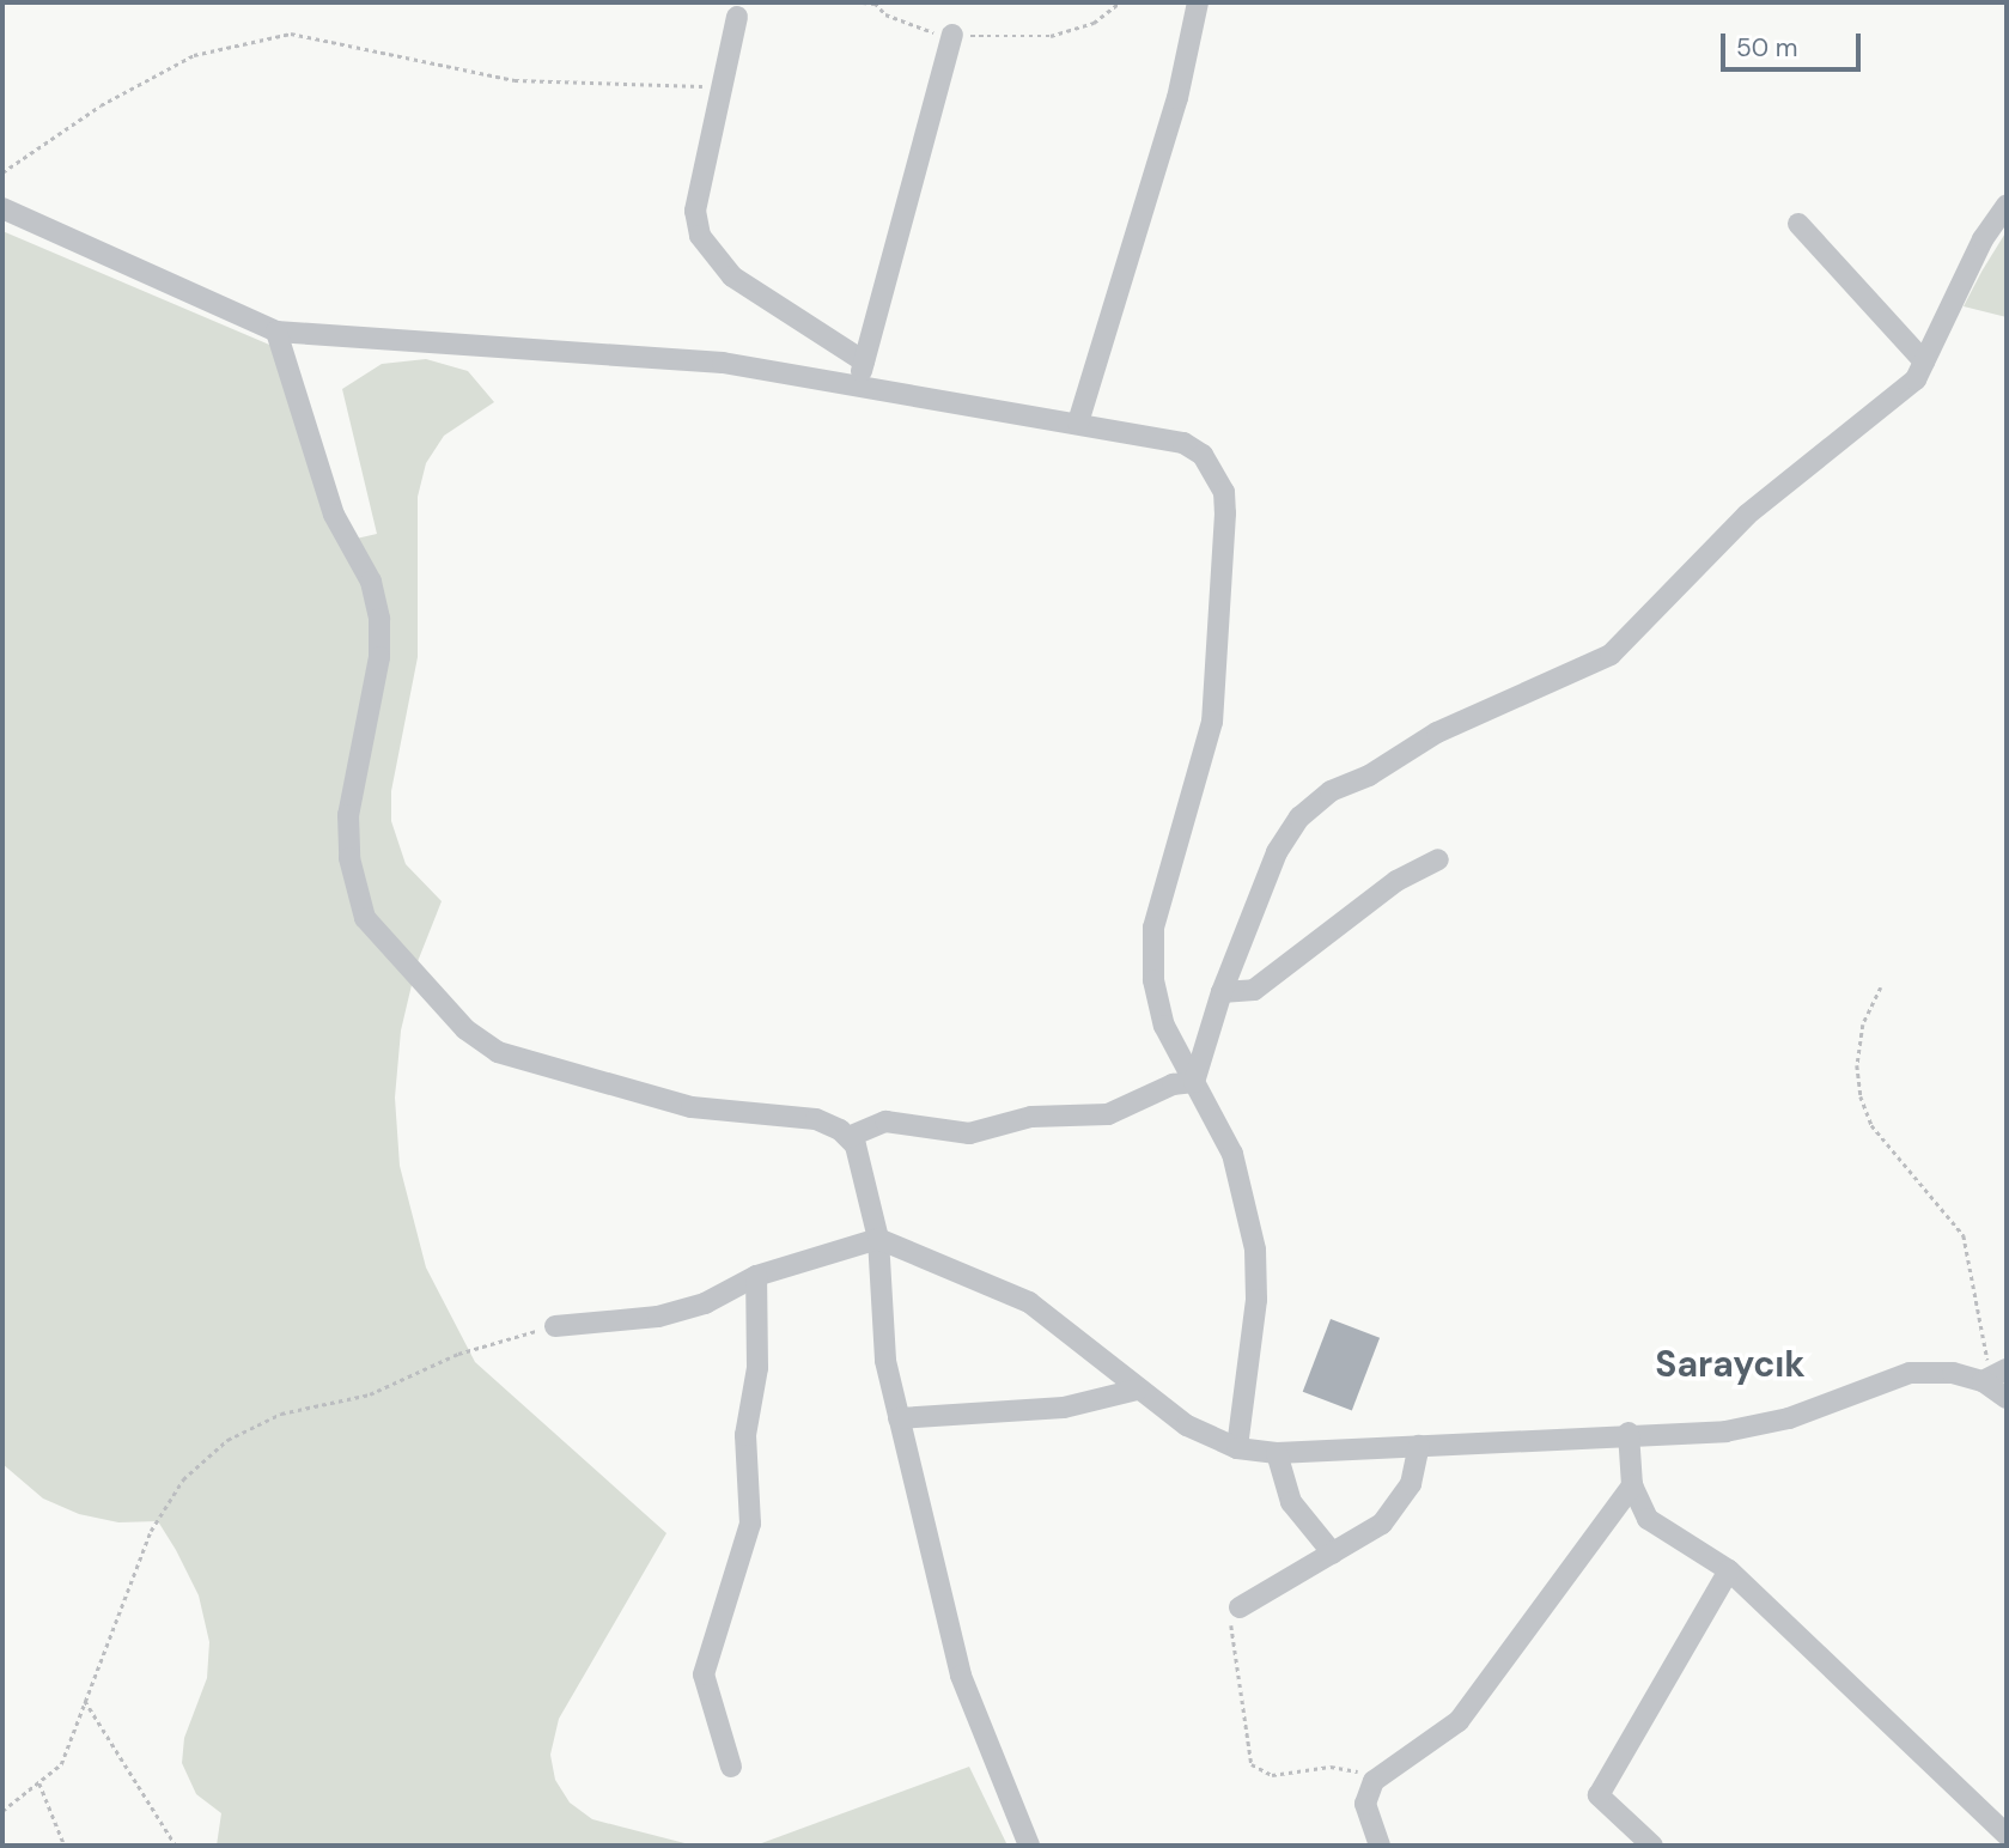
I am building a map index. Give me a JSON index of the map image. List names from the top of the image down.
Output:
{
  "districts": ["Saraycık"],
  "scale_bar": "50 m"
}
